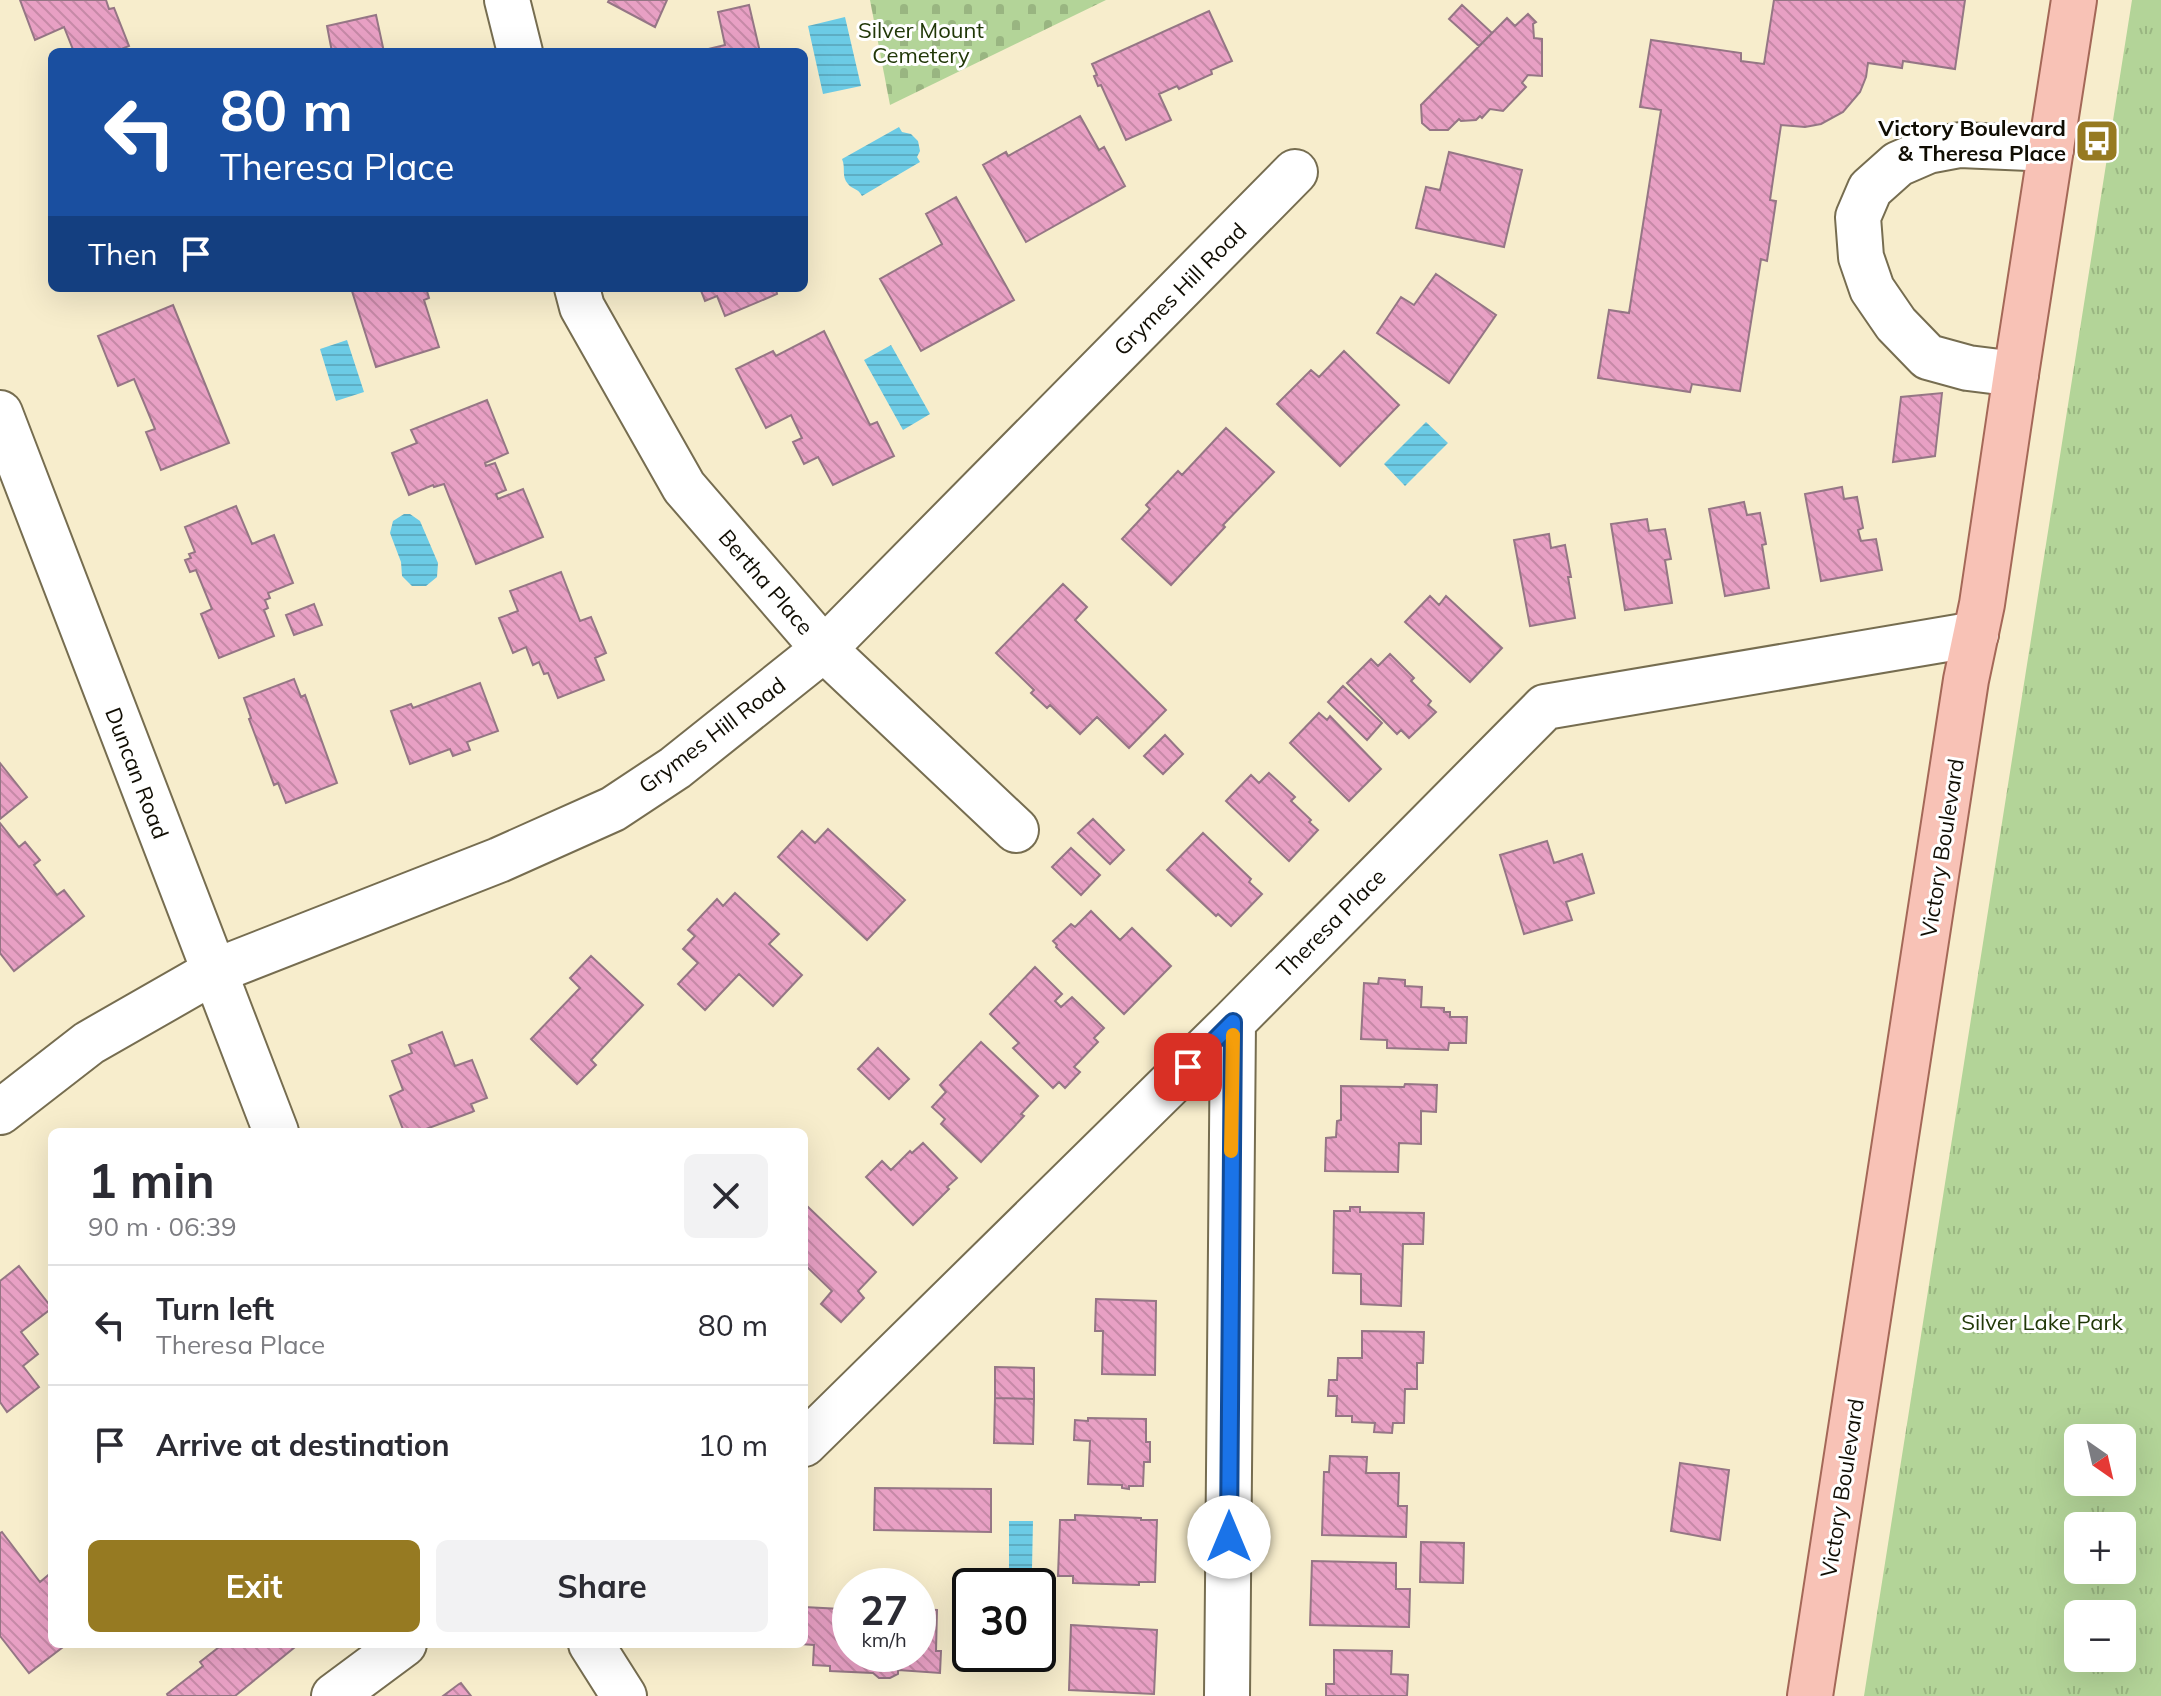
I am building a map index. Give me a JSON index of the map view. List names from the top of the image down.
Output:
{
  "streets": {
    "main road": ["Victory Boulevard"],
    "street": [
      "Grymes Hill Road",
      "Bertha Place",
      "Duncan Road",
      "Theresa Place"
    ]
  },
  "crossings": [
    ["Grymes Hill Road", "Bertha Place"],
    ["Grymes Hill Road", "Duncan Road"],
    ["Victory Boulevard", "Theresa Place"]
  ],
  "parks": ["Silver Mount Cemetery", "Silver Lake Park"],
  "places": {
    "bus stop": ["Victory Boulevard & Theresa Place"]
  },
  "north": "bottom right",
  "page": {
    "turn": ["80 m", "Theresa Place"],
    "then": "Then",
    "heading": ["1 min", "90 m · 06:39"],
    "list": [
      {
        "name": "Turn left",
        "note": "Theresa Place",
        "value": "80 m"
      },
      {
        "name": "Arrive at destination",
        "value": "10 m"
      }
    ],
    "map_buttons": ["+", "−"],
    "buttons": ["Exit", "Share"],
    "speed": "27 km/h",
    "limit": "30"
  }
}
